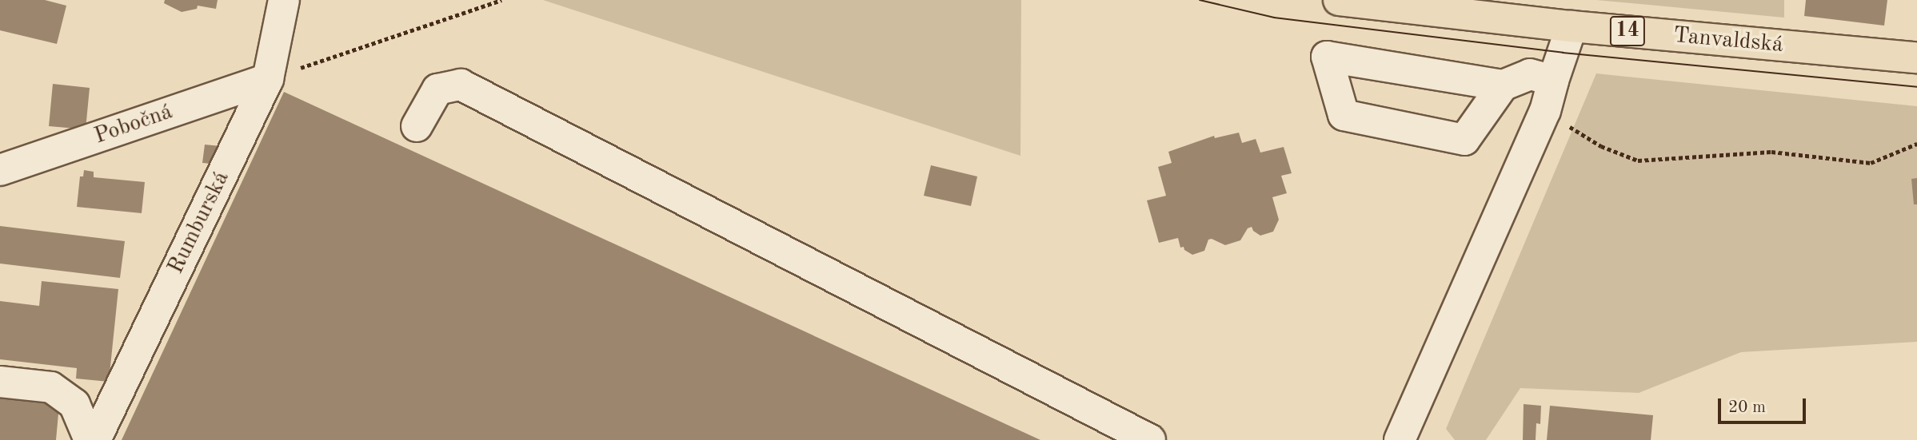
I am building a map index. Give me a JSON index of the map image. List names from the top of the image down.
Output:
{
  "streets": {
    "main road": ["14", "Tanvaldská"],
    "street": ["Pobočná", "Rumburská"]
  },
  "crossings": [
    ["Pobočná", "Rumburská"]
  ],
  "scale_bar": "20 m"
}
